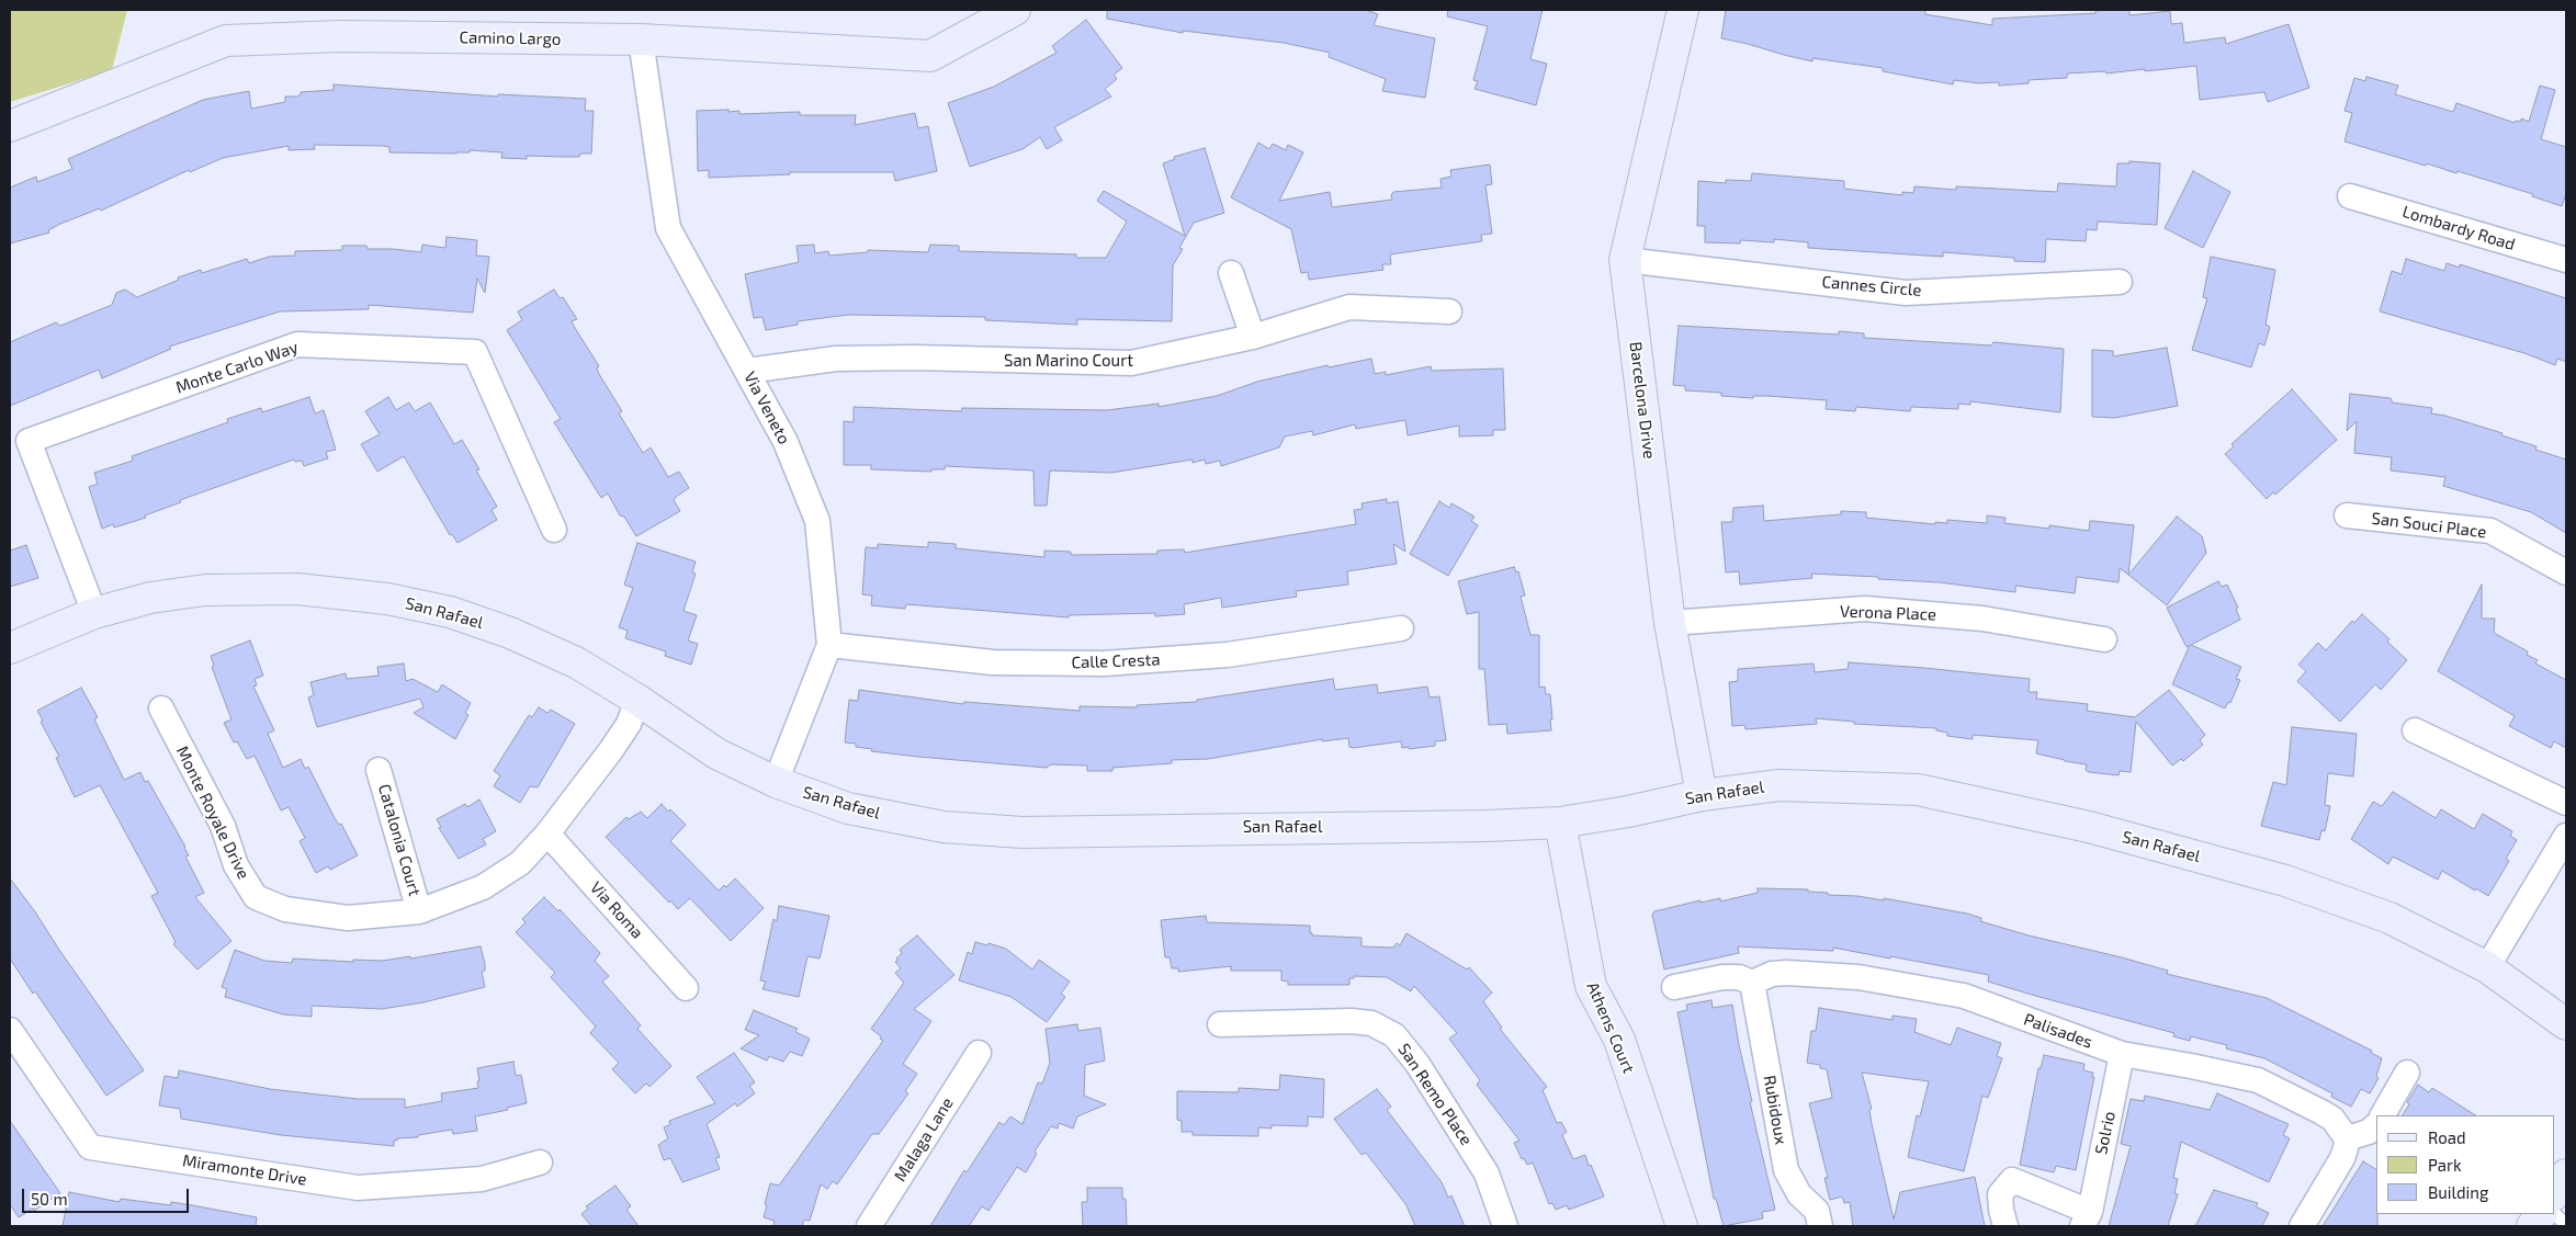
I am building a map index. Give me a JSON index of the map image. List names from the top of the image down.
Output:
{
  "streets": {
    "street": [
      "Camino Largo",
      "Lombardy Road",
      "Cannes Circle",
      "San Marino Court",
      "Monte Carlo Way",
      "Barcelona Drive",
      "Via Veneto",
      "San Souci Place",
      "San Rafael",
      "Verona Place",
      "Calle Cresta",
      "Monte Royale Drive",
      "Catalonia Court",
      "Via Roma",
      "Athens Court",
      "Palisades",
      "San Remo Place",
      "Rubidoux",
      "Solrio",
      "Malaga Lane",
      "Miramonte Drive"
    ]
  },
  "crossings": [
    ["Camino Largo", "Via Veneto"],
    ["Cannes Circle", "Barcelona Drive"],
    ["San Marino Court", "Via Veneto"],
    ["Monte Carlo Way", "San Rafael"],
    ["Barcelona Drive", "San Rafael"],
    ["Barcelona Drive", "Verona Place"],
    ["Via Veneto", "San Rafael"],
    ["Via Veneto", "Calle Cresta"],
    ["San Rafael", "Monte Royale Drive"],
    ["San Rafael", "Athens Court"],
    ["Monte Royale Drive", "Catalonia Court"],
    ["Monte Royale Drive", "Via Roma"],
    ["Palisades", "Rubidoux"],
    ["Palisades", "Solrio"]
  ],
  "legend": ["Road", "Park", "Building"],
  "scale_bar": "50 m"
}
